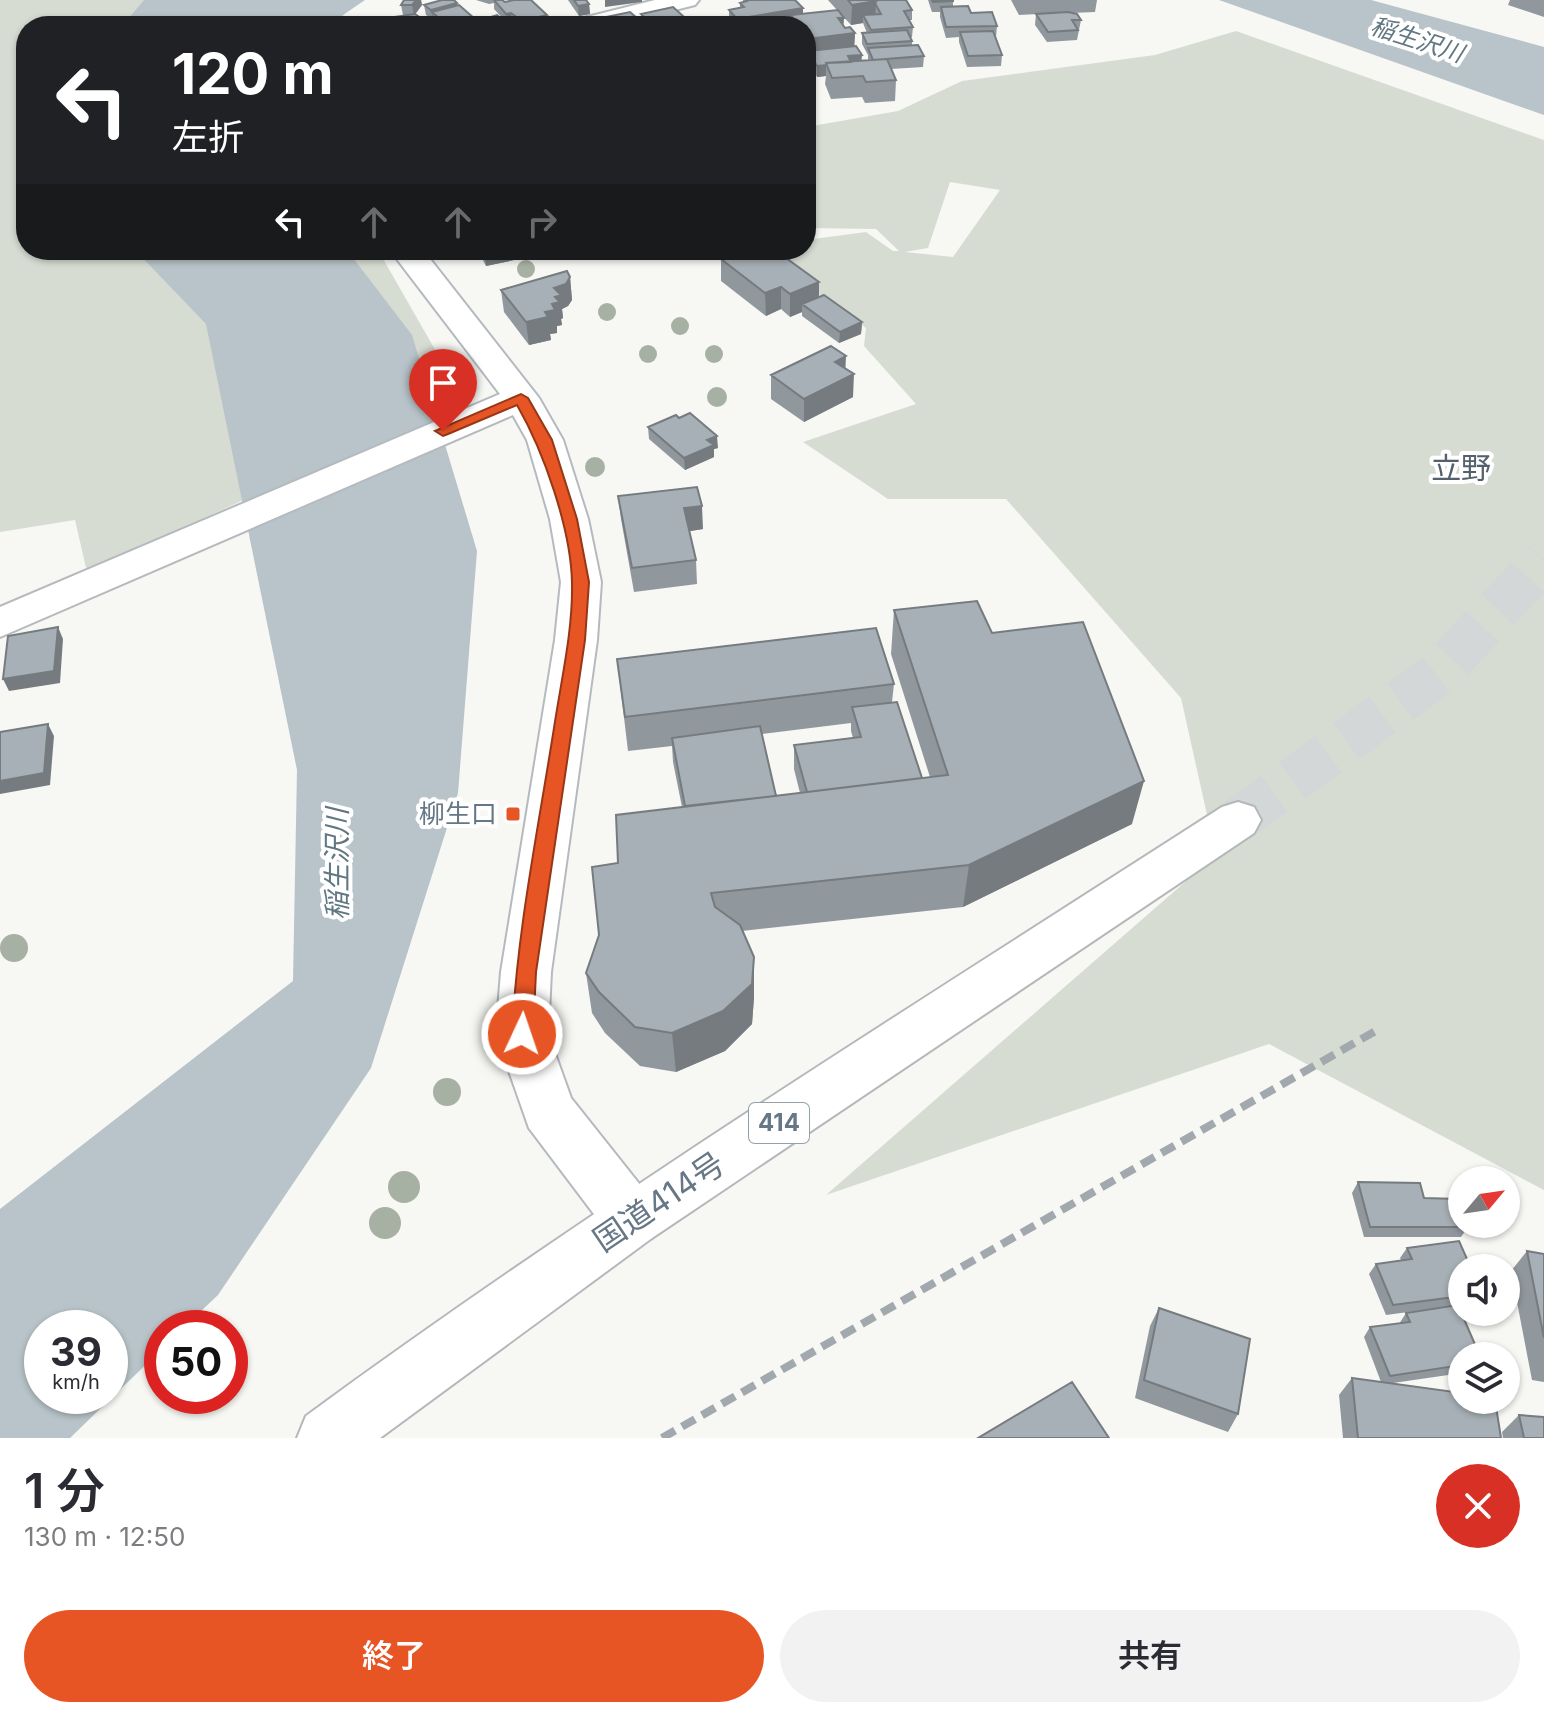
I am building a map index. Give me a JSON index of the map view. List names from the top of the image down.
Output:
{
  "streets": {
    "main road": ["414", "国道414号"]
  },
  "districts": ["立野"],
  "water": ["稲生沢川"],
  "places": {
    "transit": ["柳生口"]
  },
  "north": "top right",
  "page": {
    "turn": ["120 m", "左折"],
    "speed": "39 km/h",
    "limit": "50",
    "heading": ["1 分", "130 m · 12:50"],
    "buttons": ["終了", "共有"]
  }
}
